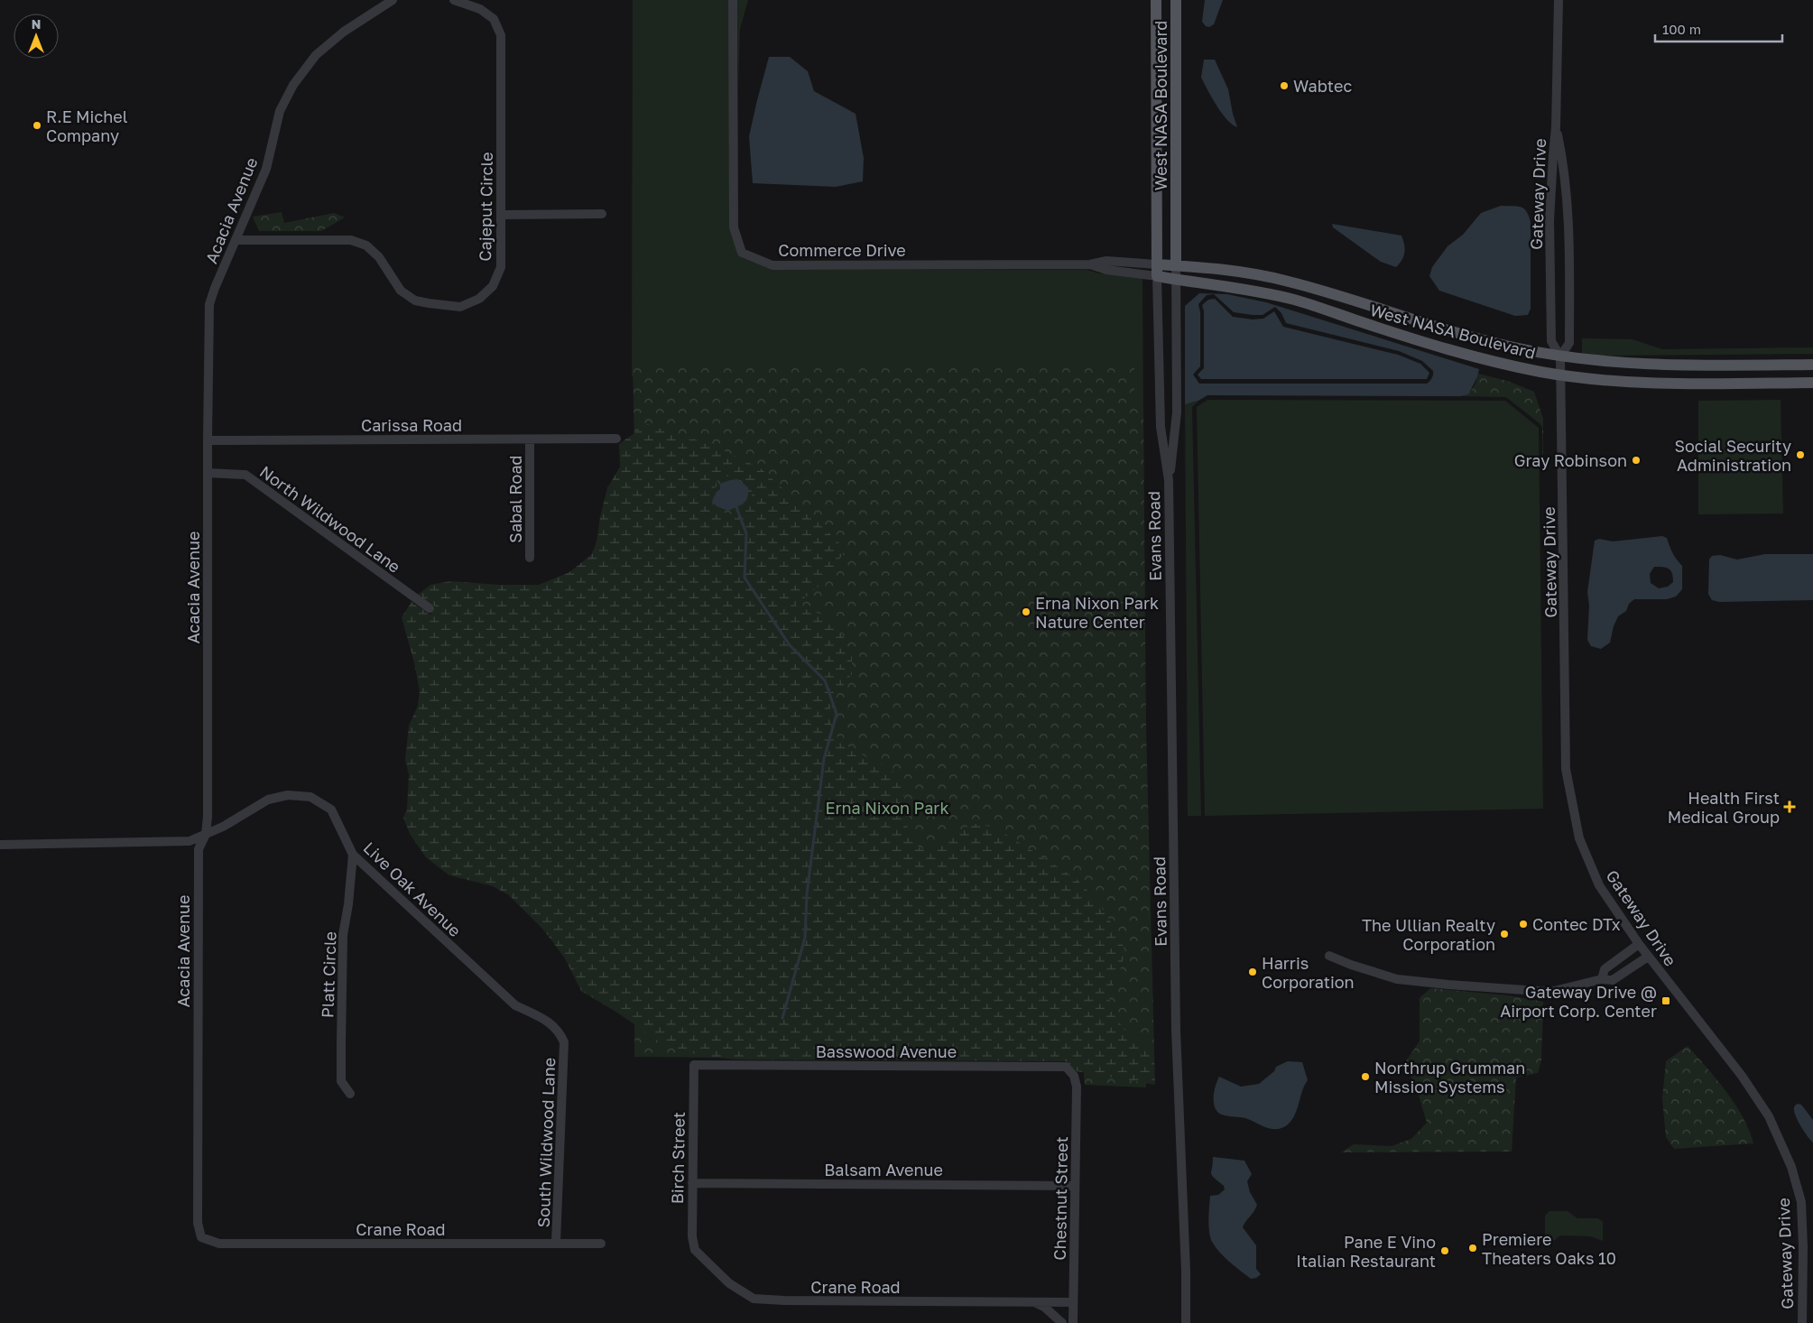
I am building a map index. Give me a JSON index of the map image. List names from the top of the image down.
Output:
{
  "streets": {
    "main road": ["West NASA Boulevard"],
    "street": [
      "Gateway Drive",
      "Cajeput Circle",
      "Acacia Avenue",
      "Commerce Drive",
      "Carissa Road",
      "Sabal Road",
      "North Wildwood Lane",
      "Evans Road",
      "Live Oak Avenue",
      "Platt Circle",
      "Basswood Avenue",
      "South Wildwood Lane",
      "Birch Street",
      "Balsam Avenue",
      "Chestnut Street",
      "Crane Road"
    ]
  },
  "crossings": [
    ["West NASA Boulevard", "Gateway Drive"],
    ["West NASA Boulevard", "Commerce Drive"],
    ["West NASA Boulevard", "Evans Road"],
    ["Cajeput Circle", "Acacia Avenue"],
    ["Acacia Avenue", "Carissa Road"],
    ["Acacia Avenue", "North Wildwood Lane"],
    ["Acacia Avenue", "Live Oak Avenue"],
    ["Acacia Avenue", "Crane Road"],
    ["Commerce Drive", "Evans Road"],
    ["Carissa Road", "Sabal Road"],
    ["Live Oak Avenue", "Platt Circle"],
    ["Live Oak Avenue", "South Wildwood Lane"],
    ["Basswood Avenue", "Birch Street"],
    ["Basswood Avenue", "Chestnut Street"],
    ["South Wildwood Lane", "Crane Road"],
    ["Birch Street", "Balsam Avenue"],
    ["Birch Street", "Crane Road"],
    ["Balsam Avenue", "Chestnut Street"],
    ["Chestnut Street", "Crane Road"]
  ],
  "parks": ["Erna Nixon Park"],
  "places": {
    "other": [
      "Wabtec",
      "R.E Michel Company",
      "Social Security Administration",
      "Gray Robinson",
      "Erna Nixon Park Nature Center",
      "Contec DTx",
      "The Ullian Realty Corporation",
      "Harris Corporation",
      "Northrup Grumman Mission Systems",
      "Premiere Theaters Oaks 10",
      "Pane E Vino Italian Restaurant"
    ],
    "health": ["Health First Medical Group"],
    "transit": ["Gateway Drive @ Airport Corp. Center"]
  },
  "scale_bar": "100 m",
  "north": "top"
}
